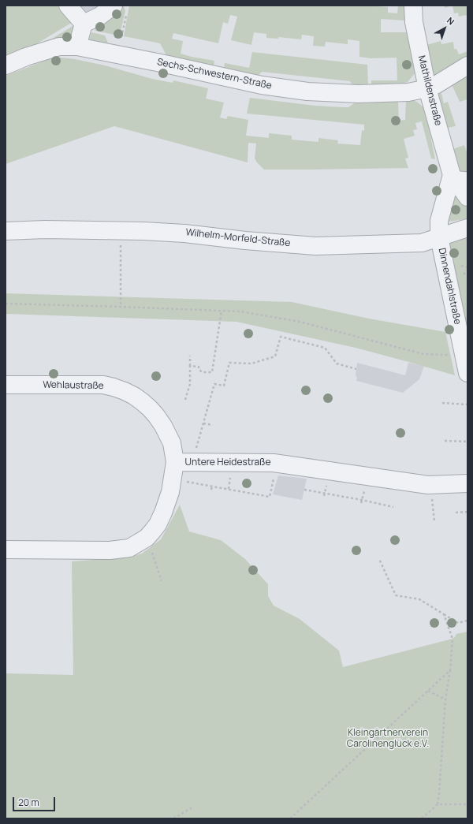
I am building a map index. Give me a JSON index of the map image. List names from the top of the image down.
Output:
{
  "streets": {
    "street": [
      "Sechs-Schwestern-Straße",
      "Mathildenstraße",
      "Wilhelm-Morfeld-Straße",
      "Dinnendahlstraße",
      "Wehlaustraße",
      "Untere Heidestraße"
    ]
  },
  "crossings": [
    ["Sechs-Schwestern-Straße", "Mathildenstraße"],
    ["Wilhelm-Morfeld-Straße", "Dinnendahlstraße"],
    ["Wehlaustraße", "Untere Heidestraße"]
  ],
  "parks": ["Kleingärtnerverein Carolinenglück e.V."],
  "scale_bar": "20 m",
  "north": "top right"
}
